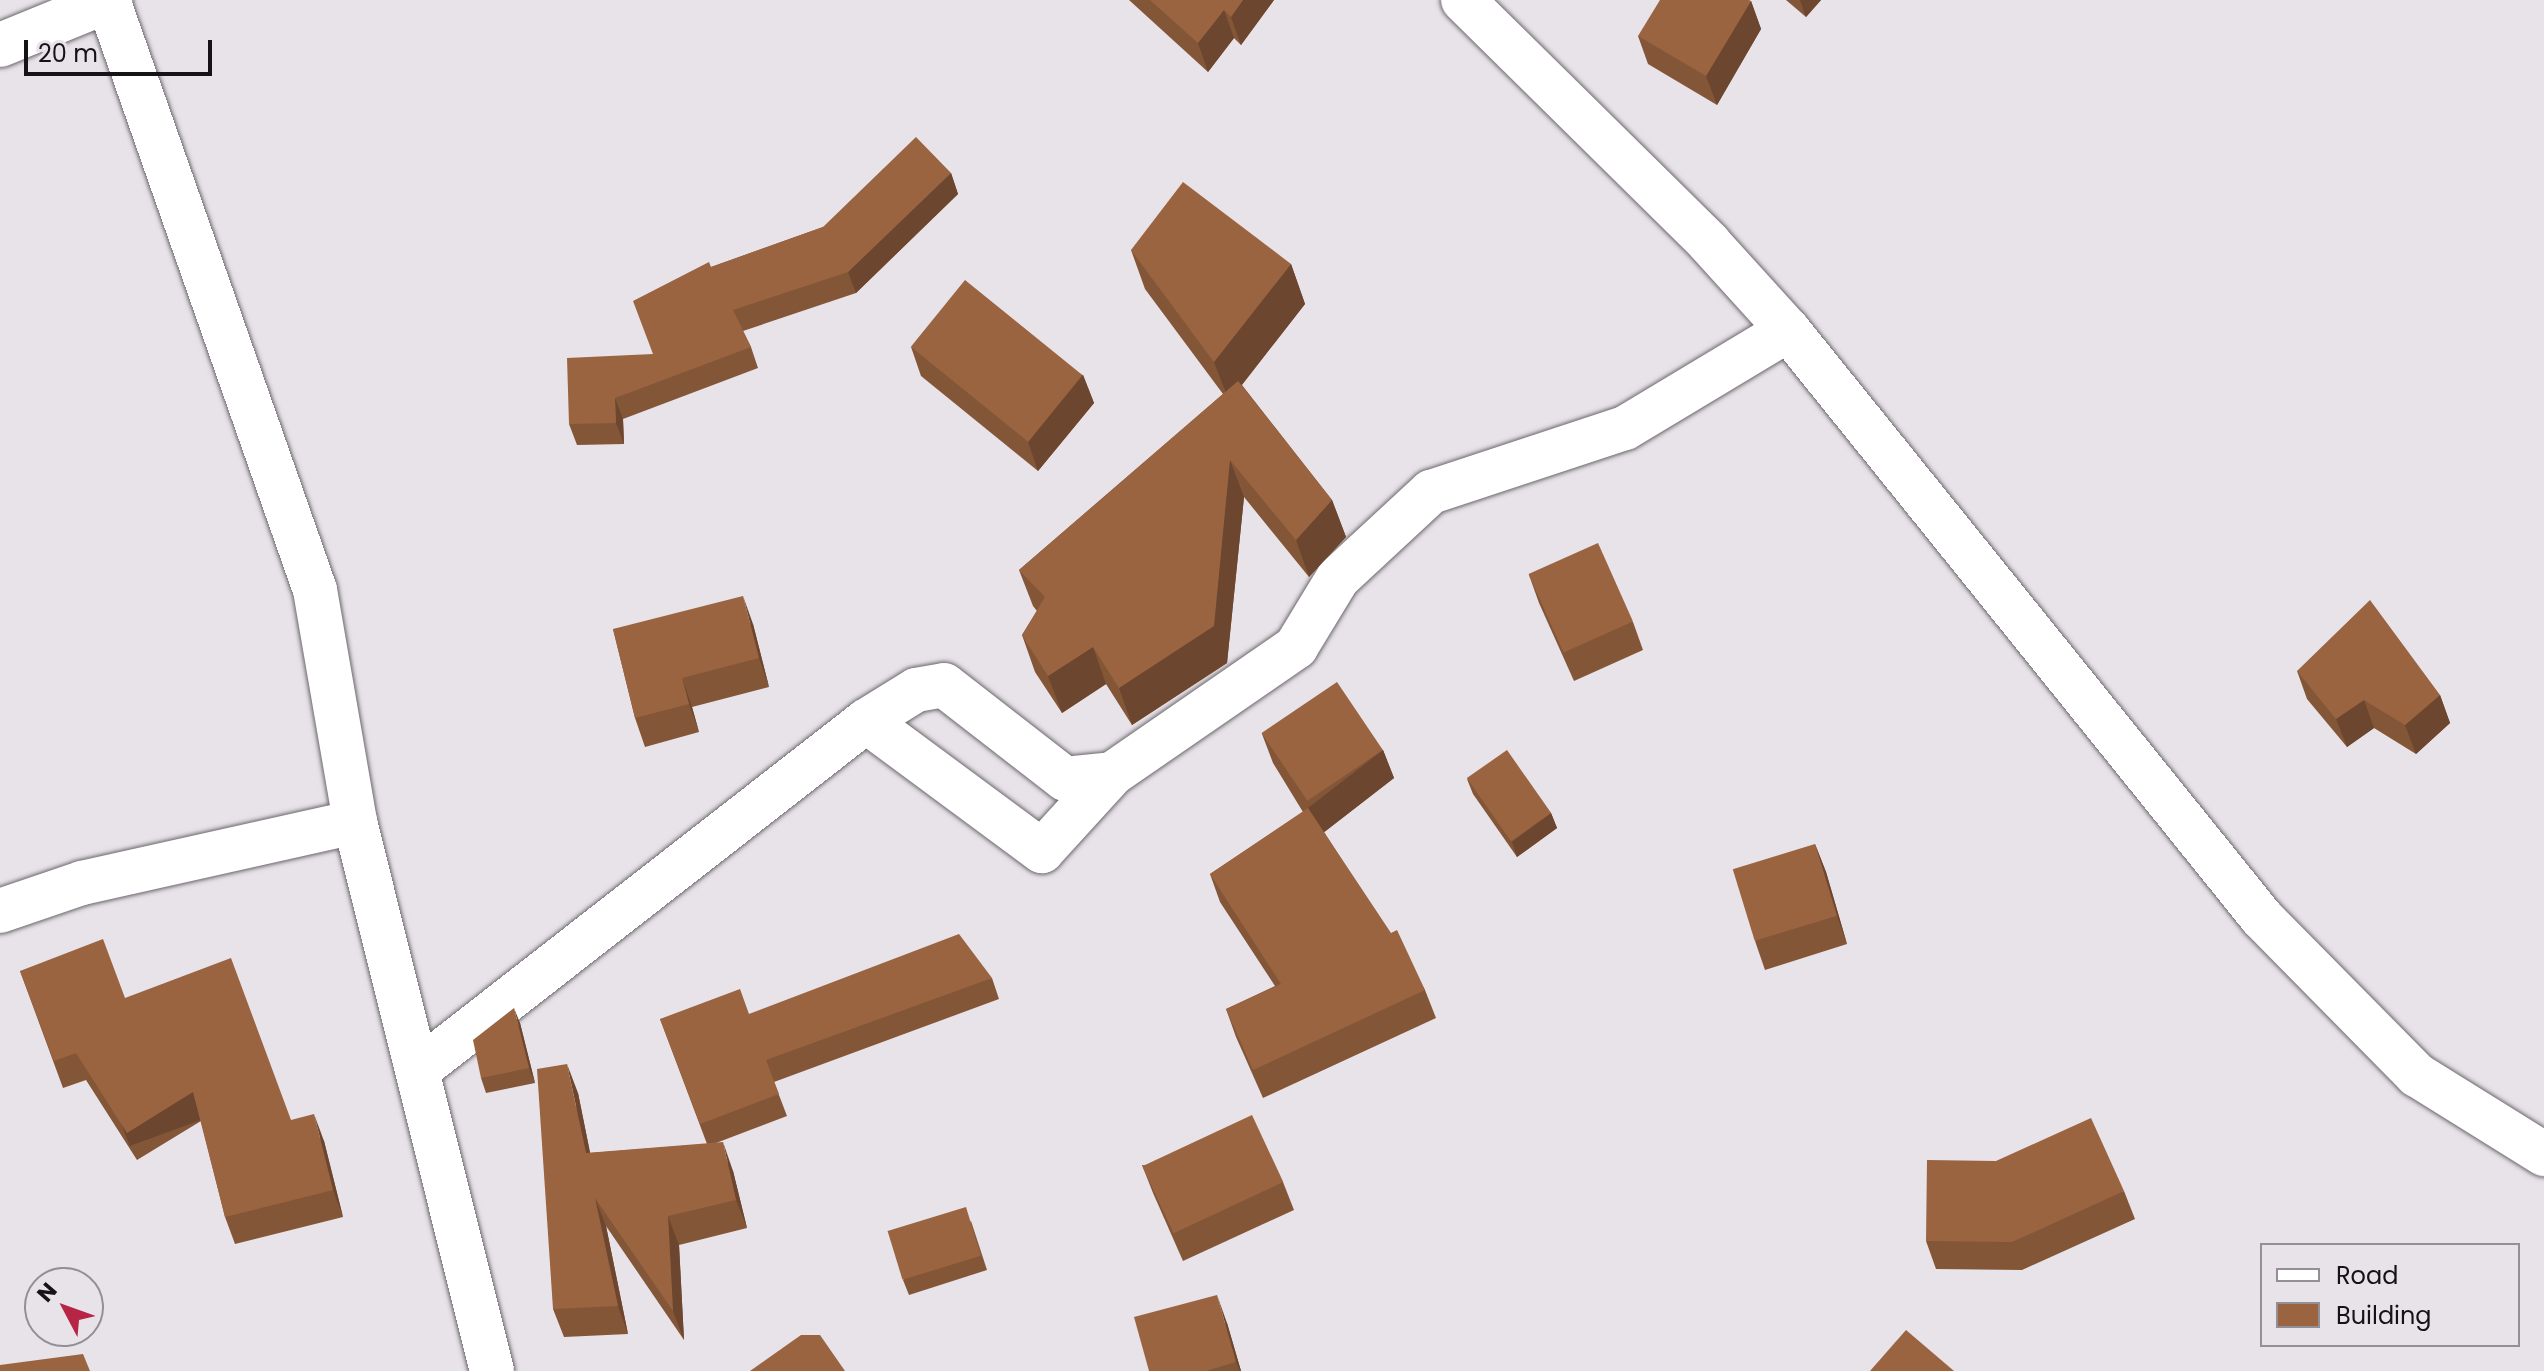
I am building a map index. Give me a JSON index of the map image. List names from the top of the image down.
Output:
{
  "legend": ["Road", "Building"],
  "scale_bar": "20 m",
  "north": "top left"
}
